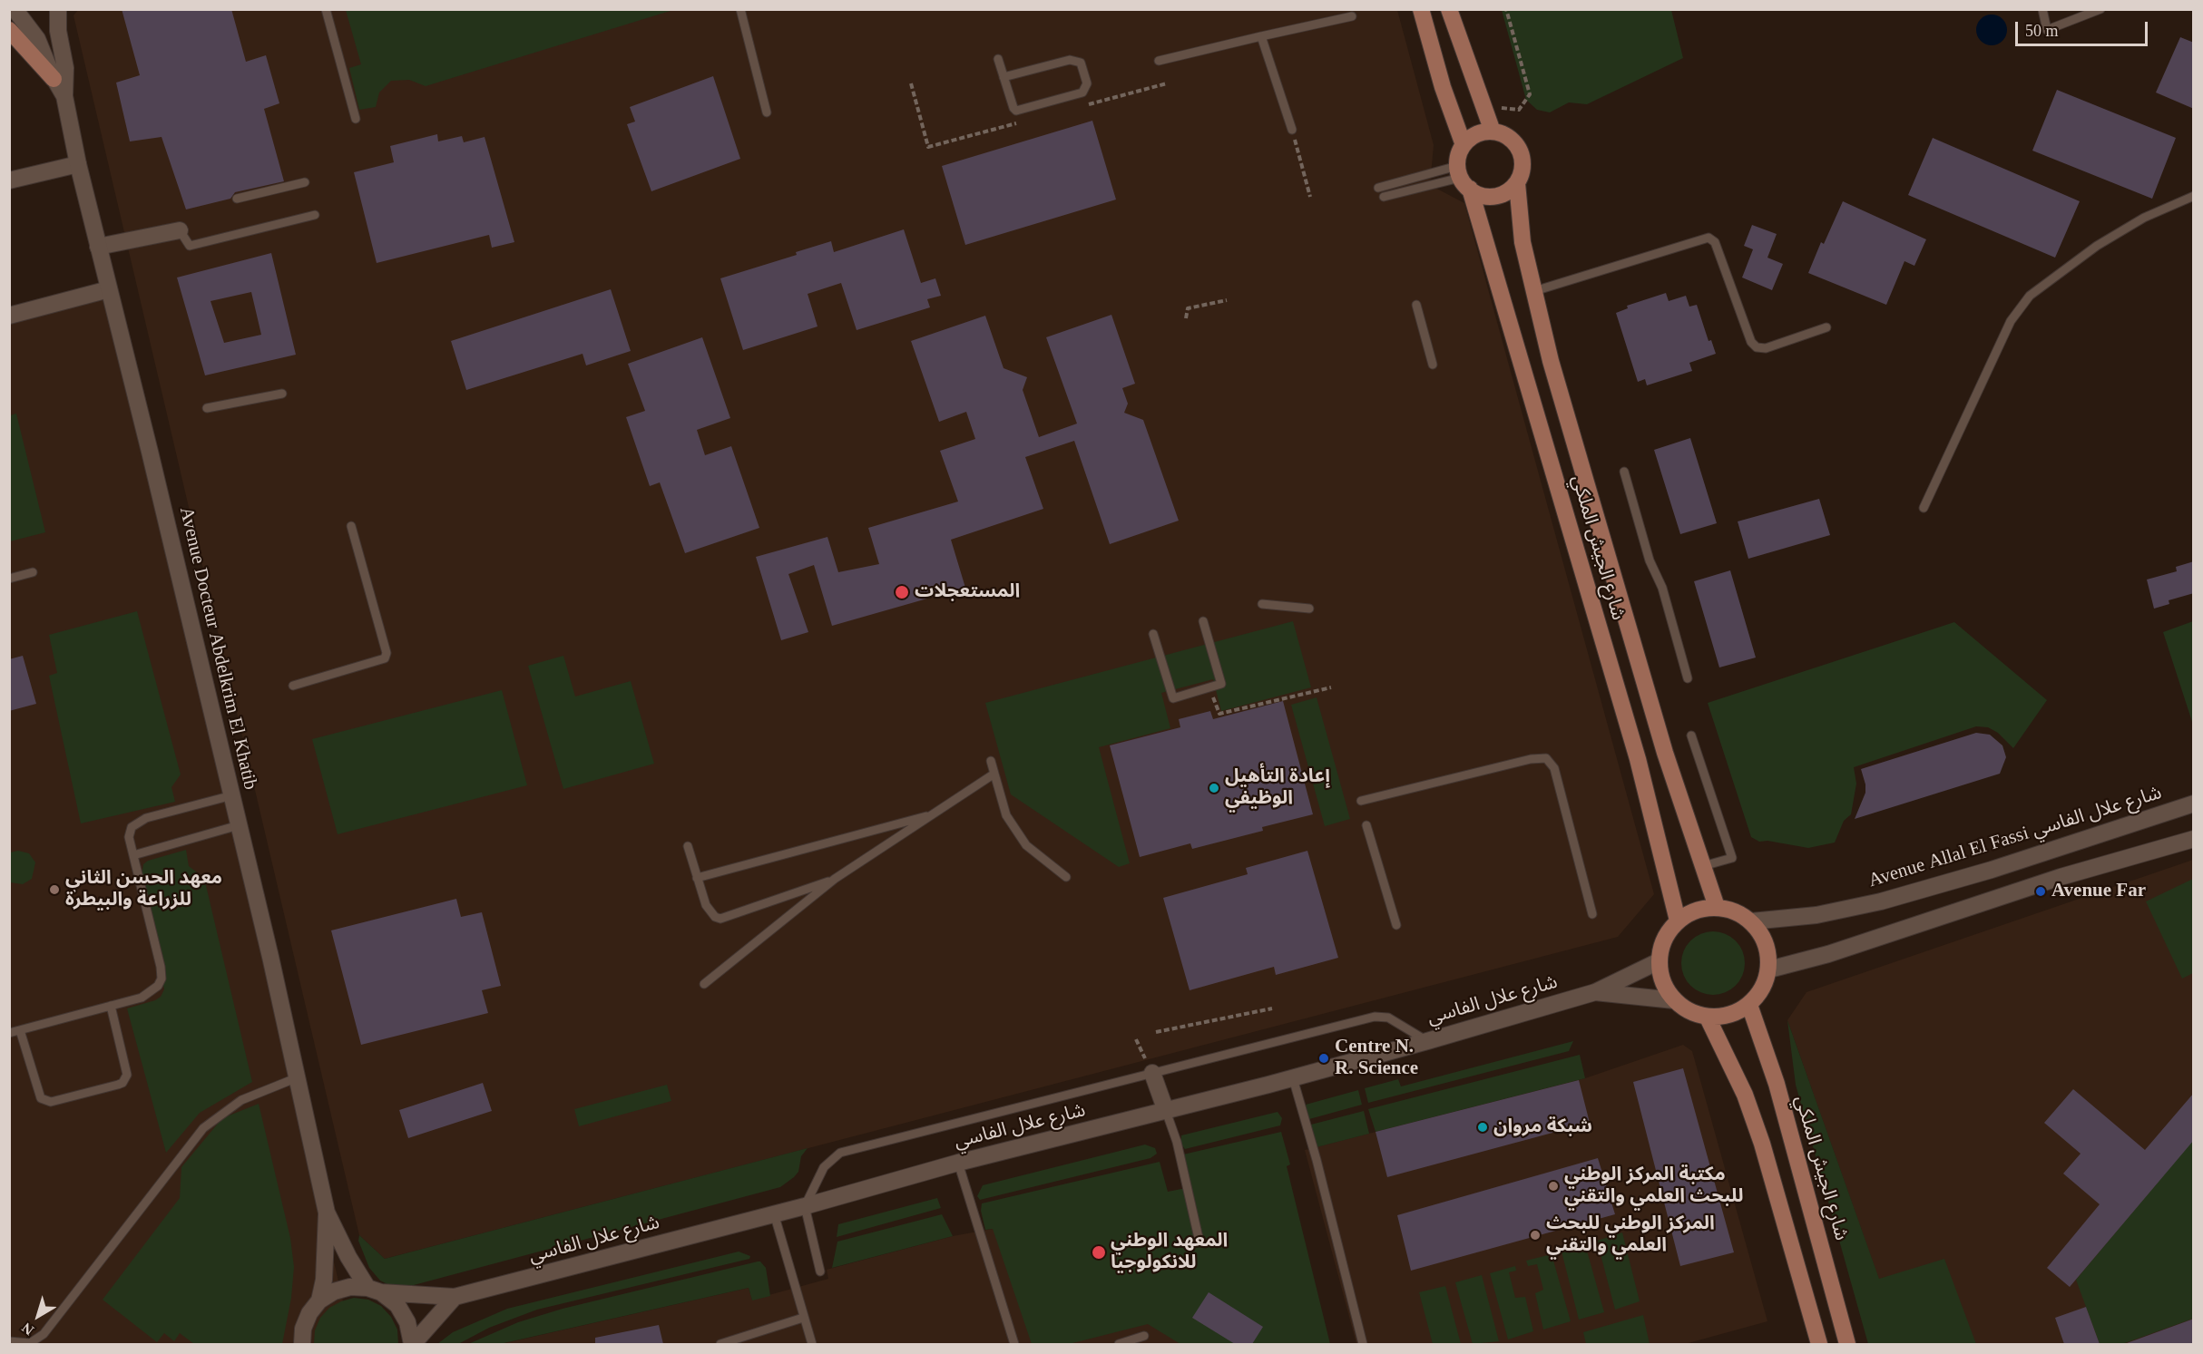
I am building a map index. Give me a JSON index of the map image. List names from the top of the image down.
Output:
{
  "streets": {
    "main road": ["شارع الجيش الملكي"],
    "street": ["Avenue Docteur Abdelkrim El Khatib", "Avenue Allal El Fassi شارع علال الفاسي", "شارع علال الفاسي"]
  },
  "crossings": [
    ["شارع الجيش الملكي", "Avenue Allal El Fassi شارع علال الفاسي"],
    ["شارع الجيش الملكي", "شارع علال الفاسي"],
    ["Avenue Allal El Fassi شارع علال الفاسي", "شارع علال الفاسي"]
  ],
  "places": [
    "المستعجلات",
    "إعادة التأهيل الوظيفي",
    "معهد الحسن الثاني للزراعة والبيطرة",
    "Avenue Far",
    "Centre N. R. Science",
    "شبكة مروان",
    "مكتبة المركز الوطني للبحث العلمي والتقني",
    "المركز الوطني للبحث العلمي والتقني",
    "المعهد الوطني للانكولوجيا"
  ],
  "scale_bar": "50 m",
  "north": "bottom left"
}
